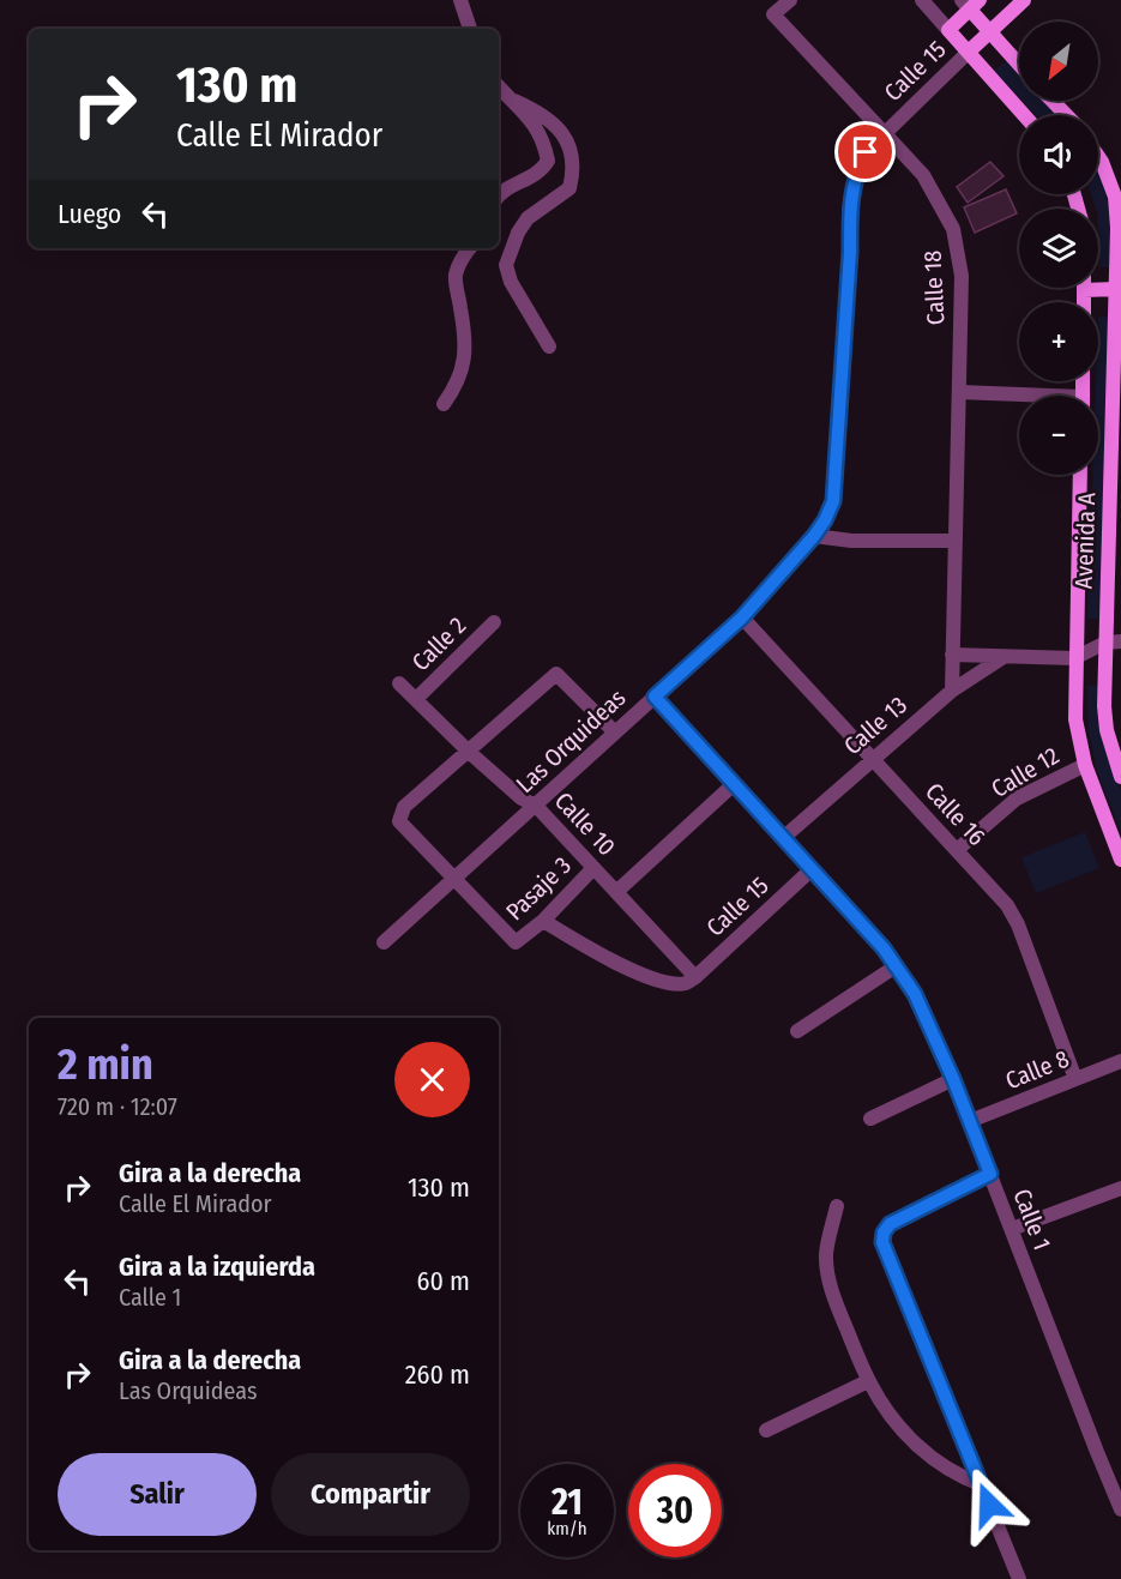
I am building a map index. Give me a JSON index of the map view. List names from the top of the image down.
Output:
{
  "streets": {
    "main road": ["Avenida A"],
    "street": [
      "Calle 15",
      "Calle 18",
      "Calle 2",
      "Calle 13",
      "Las Orquideas",
      "Calle 12",
      "Calle 16",
      "Calle 10",
      "Pasaje 3",
      "Calle 8",
      "Calle 1"
    ]
  },
  "crossings": [
    ["Calle 15", "Calle 18"],
    ["Calle 15", "Las Orquideas"],
    ["Calle 15", "Calle 10"],
    ["Calle 15", "Calle 1"],
    ["Calle 18", "Calle 13"],
    ["Avenida A", "Calle 12"],
    ["Calle 2", "Calle 10"],
    ["Calle 13", "Calle 16"],
    ["Calle 13", "Calle 1"],
    ["Las Orquideas", "Calle 16"],
    ["Las Orquideas", "Calle 10"],
    ["Las Orquideas", "Pasaje 3"],
    ["Las Orquideas", "Calle 1"],
    ["Calle 12", "Calle 16"],
    ["Calle 16", "Calle 8"],
    ["Calle 10", "Pasaje 3"],
    ["Calle 8", "Calle 1"]
  ],
  "north": "bottom left",
  "page": {
    "map_buttons": ["+", "−"],
    "turn": ["130 m", "Calle El Mirador"],
    "then": "Luego",
    "heading": ["2 min", "720 m · 12:07"],
    "list": [
      {
        "name": "Gira a la derecha",
        "note": "Calle El Mirador",
        "value": "130 m"
      },
      {
        "name": "Gira a la izquierda",
        "note": "Calle 1",
        "value": "60 m"
      },
      {
        "name": "Gira a la derecha",
        "note": "Las Orquideas",
        "value": "260 m"
      }
    ],
    "buttons": ["Salir", "Compartir"],
    "speed": "21 km/h",
    "limit": "30"
  }
}
